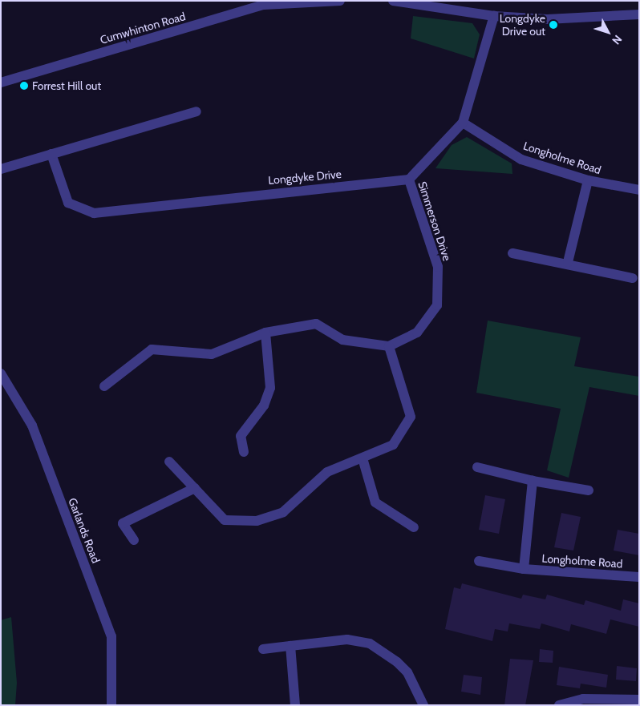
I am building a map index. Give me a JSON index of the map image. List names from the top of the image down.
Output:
{
  "streets": {
    "street": [
      "Cumwhinton Road",
      "Longholme Road",
      "Longdyke Drive",
      "Simmerson Drive",
      "Garlands Road"
    ]
  },
  "crossings": [
    ["Longdyke Drive", "Simmerson Drive"]
  ],
  "places": ["Longdyke Drive out", "Forrest Hill out"],
  "north": "bottom right"
}
